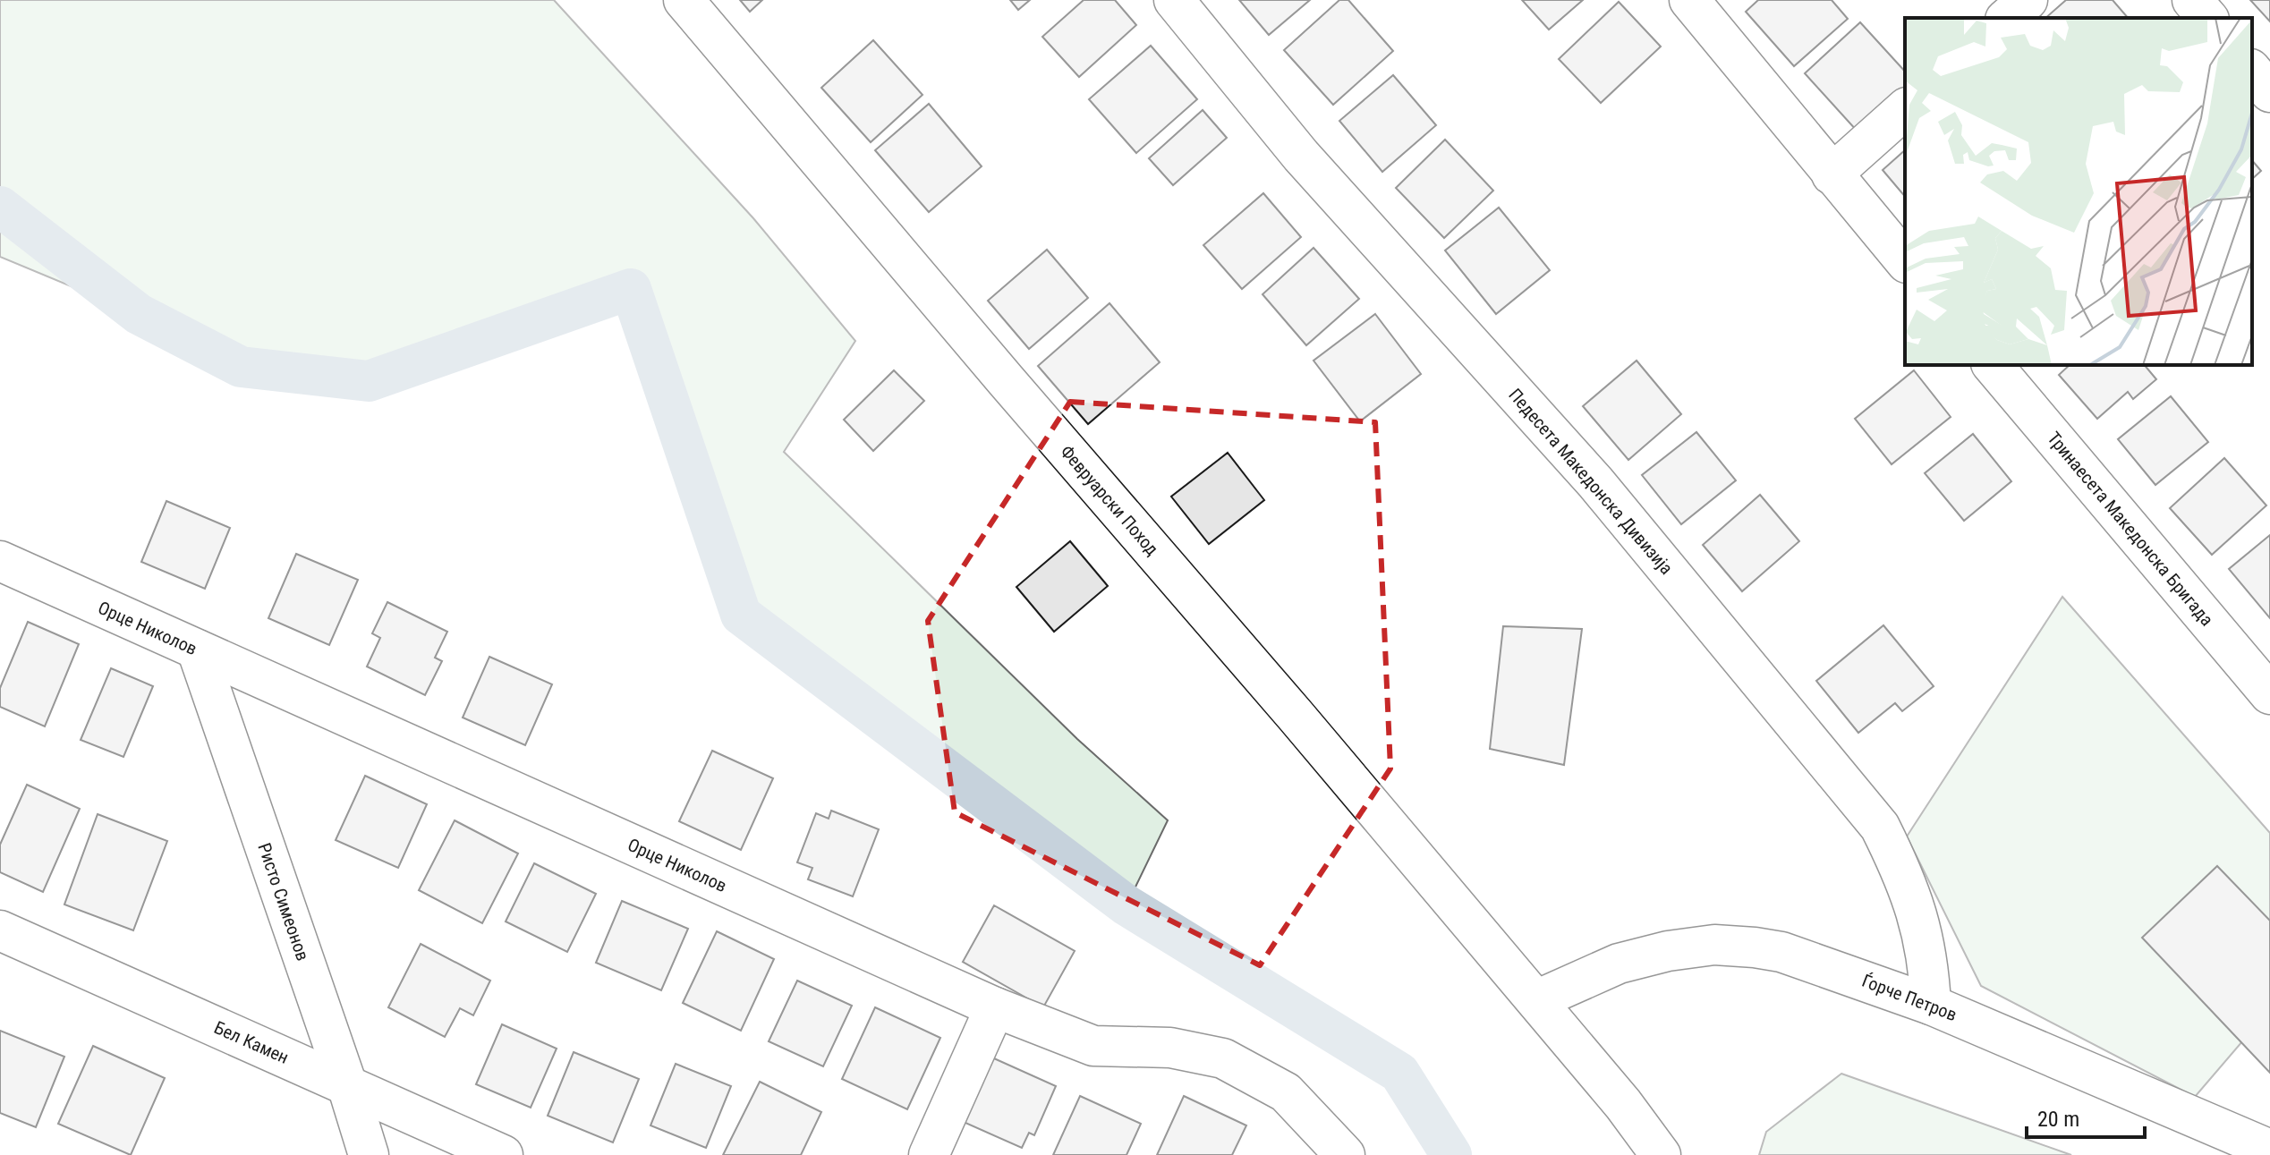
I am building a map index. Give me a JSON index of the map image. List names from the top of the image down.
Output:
{
  "streets": {
    "street": [
      "Педесета Македонска Дивизија",
      "Февруарски Поход",
      "Тринаесета Македонска Бригада",
      "Орце Николов",
      "Ристо Симеонов",
      "Ѓорче Петров",
      "Бел Камен"
    ]
  },
  "crossings": [
    ["Педесета Македонска Дивизија", "Ѓорче Петров"],
    ["Февруарски Поход", "Ѓорче Петров"],
    ["Орце Николов", "Ристо Симеонов"],
    ["Ристо Симеонов", "Бел Камен"]
  ],
  "scale_bar": "20 m"
}
